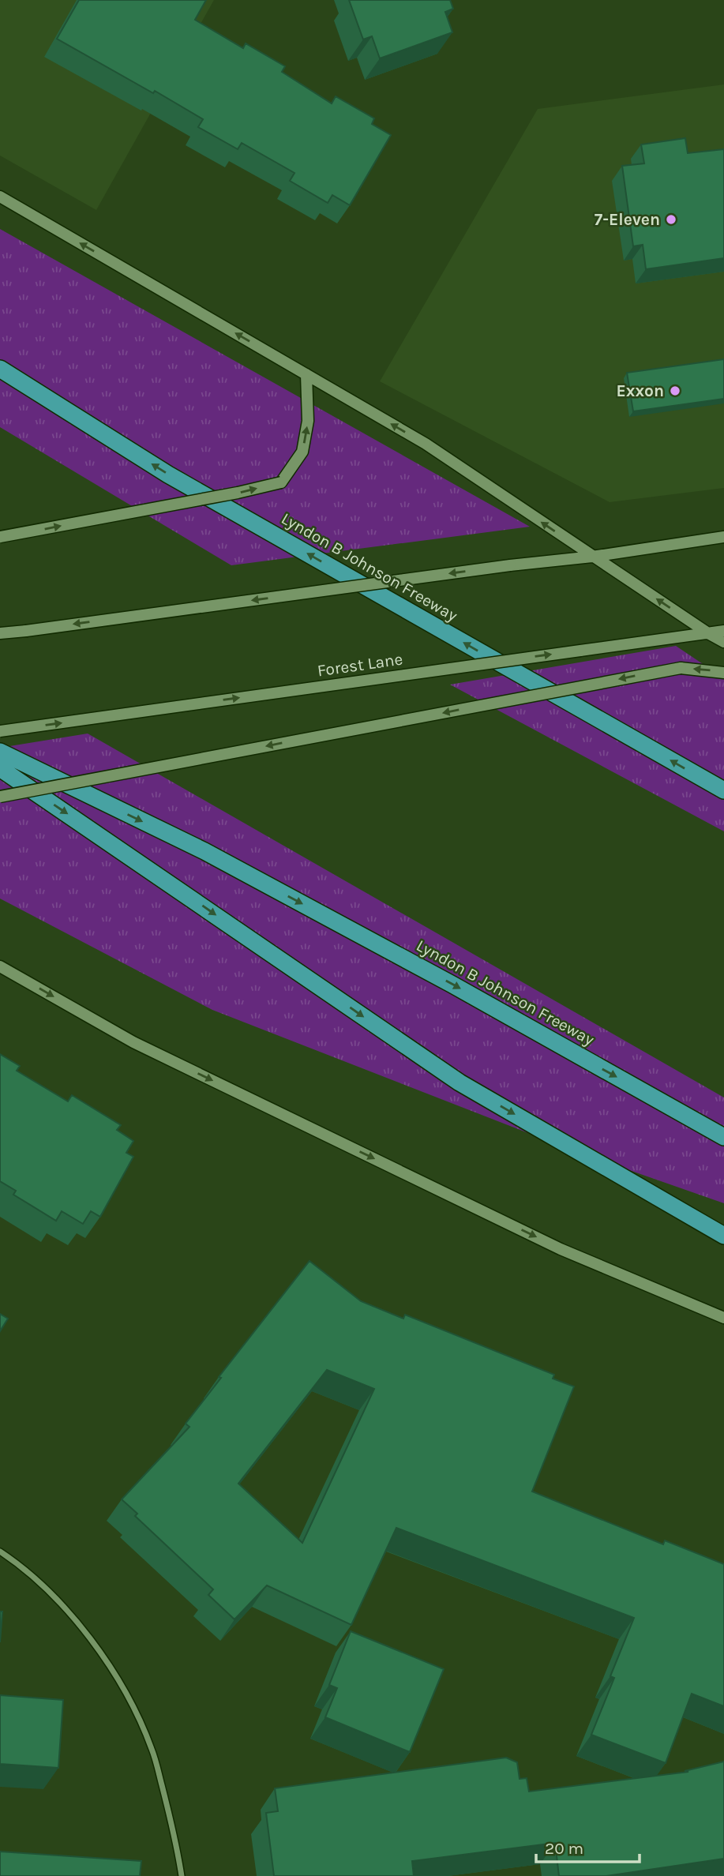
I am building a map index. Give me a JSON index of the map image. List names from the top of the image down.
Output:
{
  "streets": {
    "highway": ["Lyndon B Johnson Freeway"],
    "main road": ["Forest Lane"]
  },
  "places": ["7-Eleven", "Exxon"],
  "scale_bar": "20 m"
}
